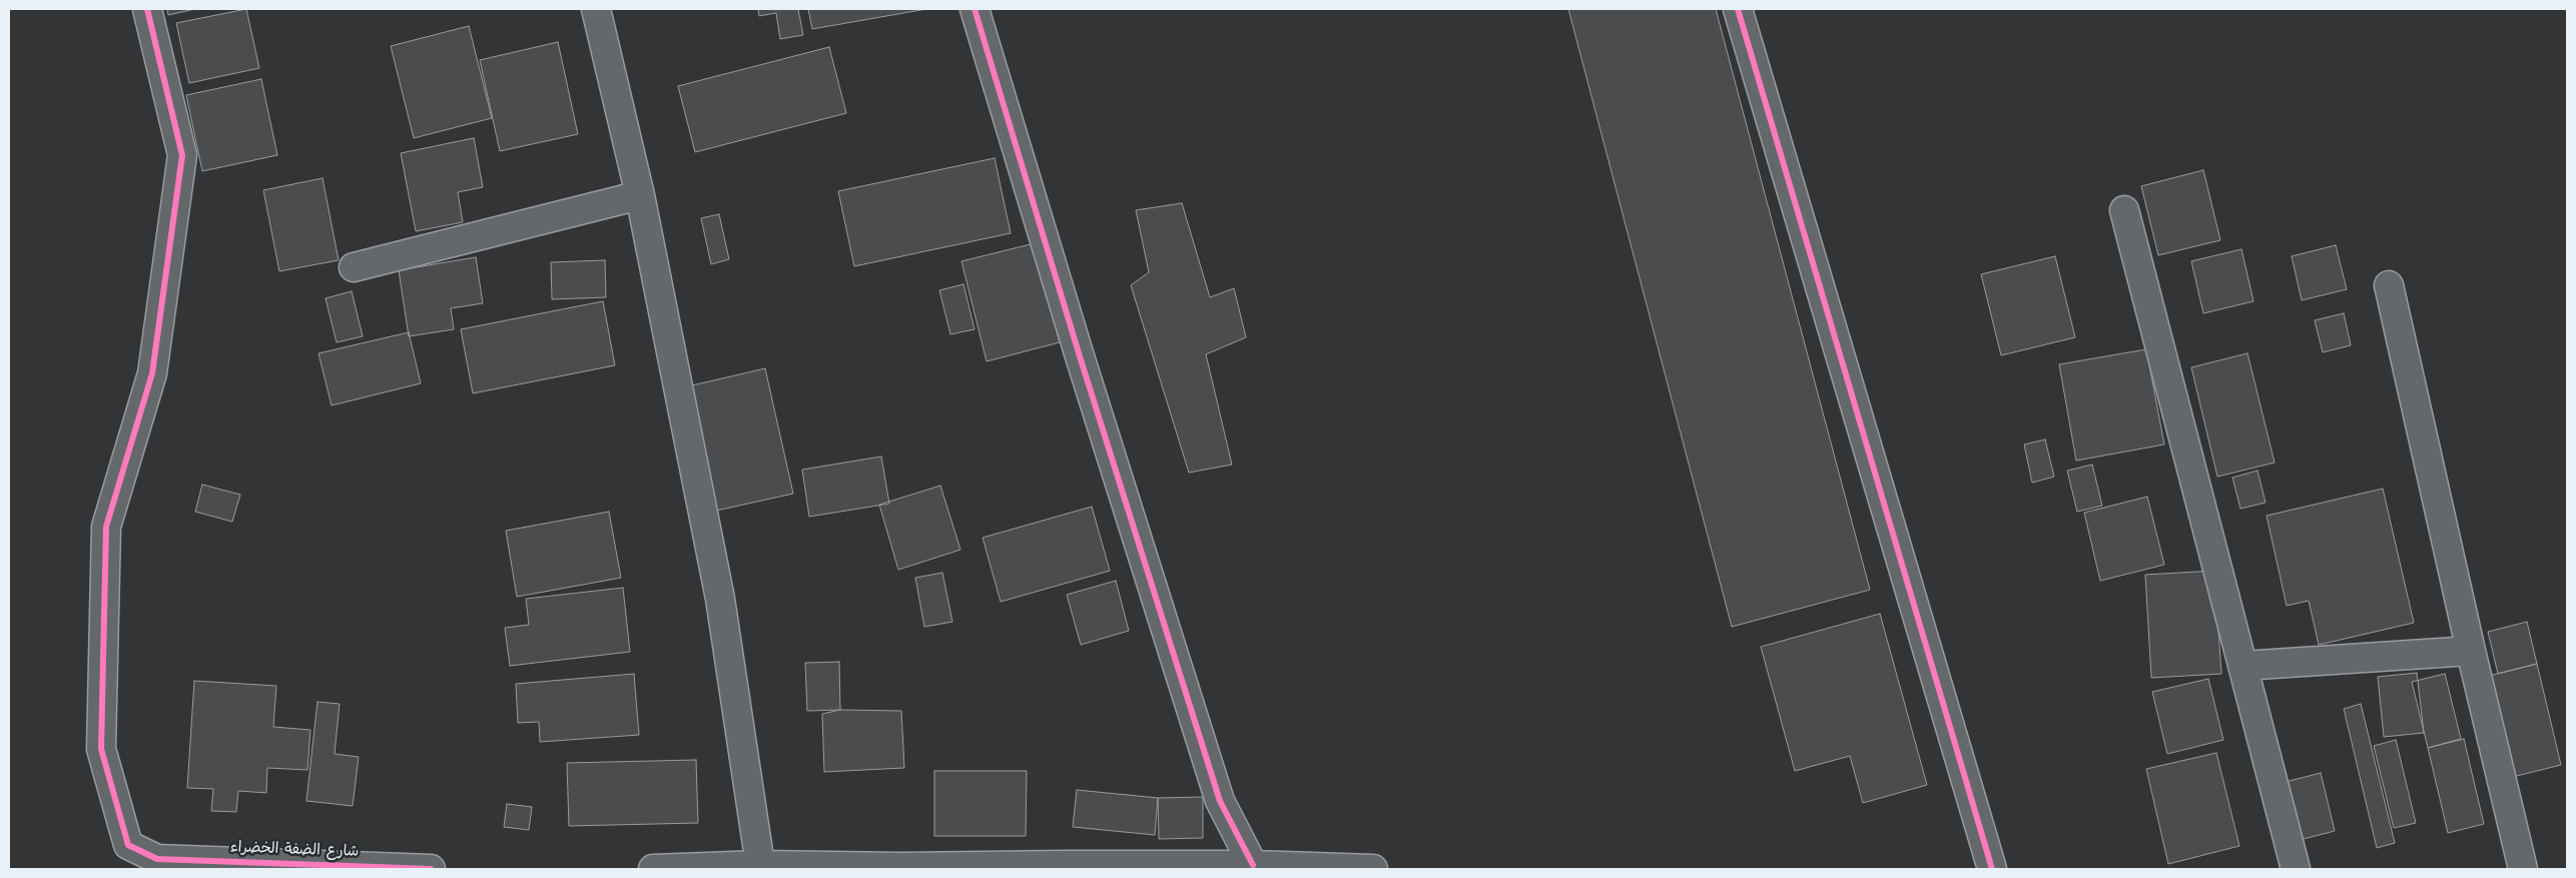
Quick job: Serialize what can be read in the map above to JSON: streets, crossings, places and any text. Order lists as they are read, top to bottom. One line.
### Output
{"streets":{"street":["شارع الضفة الخضراء"]}}
